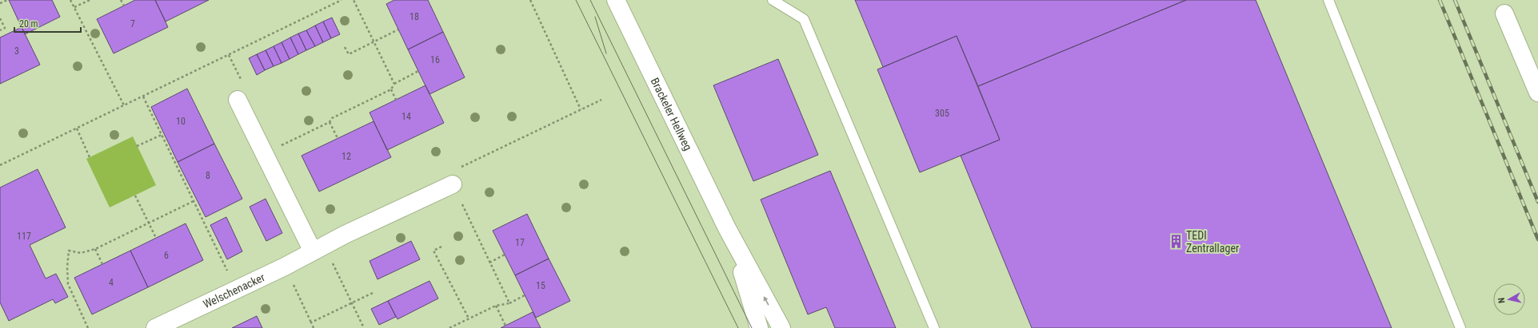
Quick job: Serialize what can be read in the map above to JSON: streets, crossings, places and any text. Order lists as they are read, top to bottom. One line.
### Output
{"streets":{"street":["Brackeler Hellweg","Welschenacker"]},"places":{"building":["TEDI Zentrallager"]},"house_numbers":["18","7","3","16","305","14","10","12","8","117","17","6","4","15"],"scale_bar":"20 m","north":"left"}
